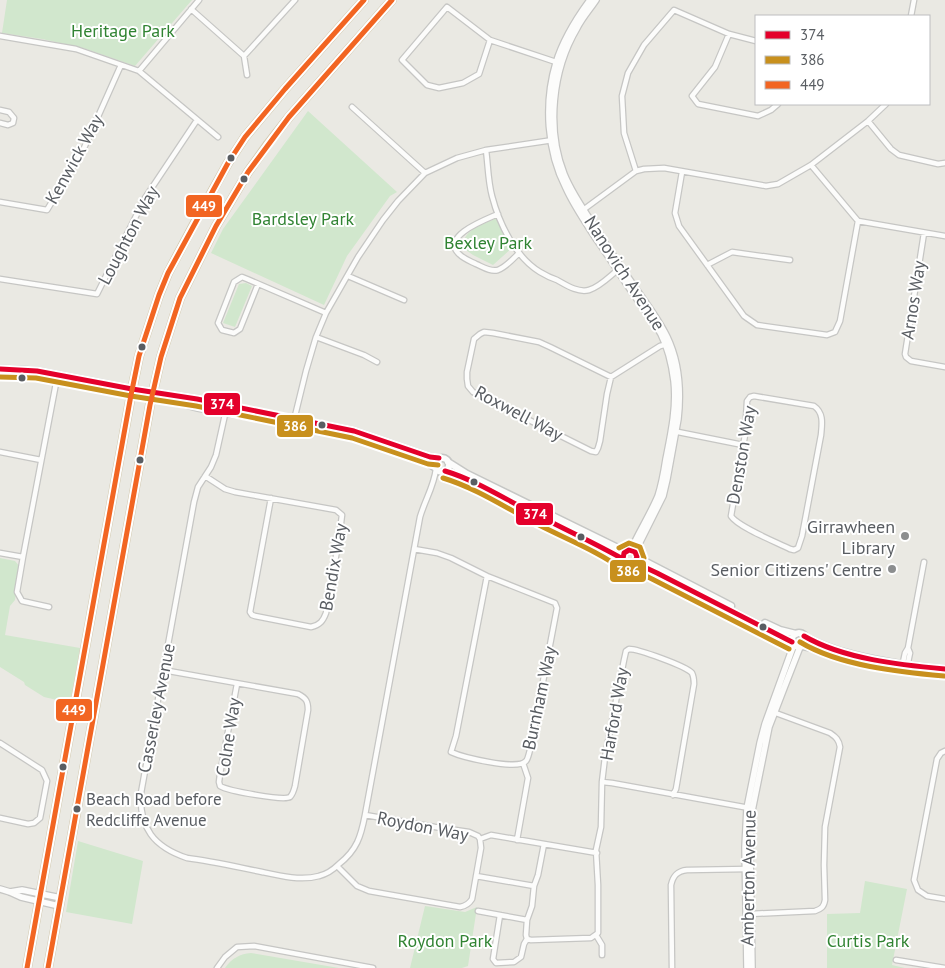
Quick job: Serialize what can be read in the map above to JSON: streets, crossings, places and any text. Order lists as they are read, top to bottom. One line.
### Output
{"streets":{"street":["Kenwick Way","Loughton Way","Nanovich Avenue","Arnos Way","Roxwell Way","Denston Way","Bendix Way","Burnham Way","Casserley Avenue","Harford Way","Colne Way","Roydon Way","Amberton Avenue"]},"crossings":[["Bendix Way","Casserley Avenue"],["Burnham Way","Casserley Avenue"],["Casserley Avenue","Colne Way"],["Casserley Avenue","Roydon Way"],["Harford Way","Amberton Avenue"]],"parks":["Heritage Park","Bardsley Park","Bexley Park","Roydon Park","Curtis Park"],"places":["Girrawheen Library","Senior Citizens' Centre","Beach Road before Redcliffe Avenue"],"lines":["transit line 449","transit line 374","transit line 386"],"legend":["374","386","449"]}
